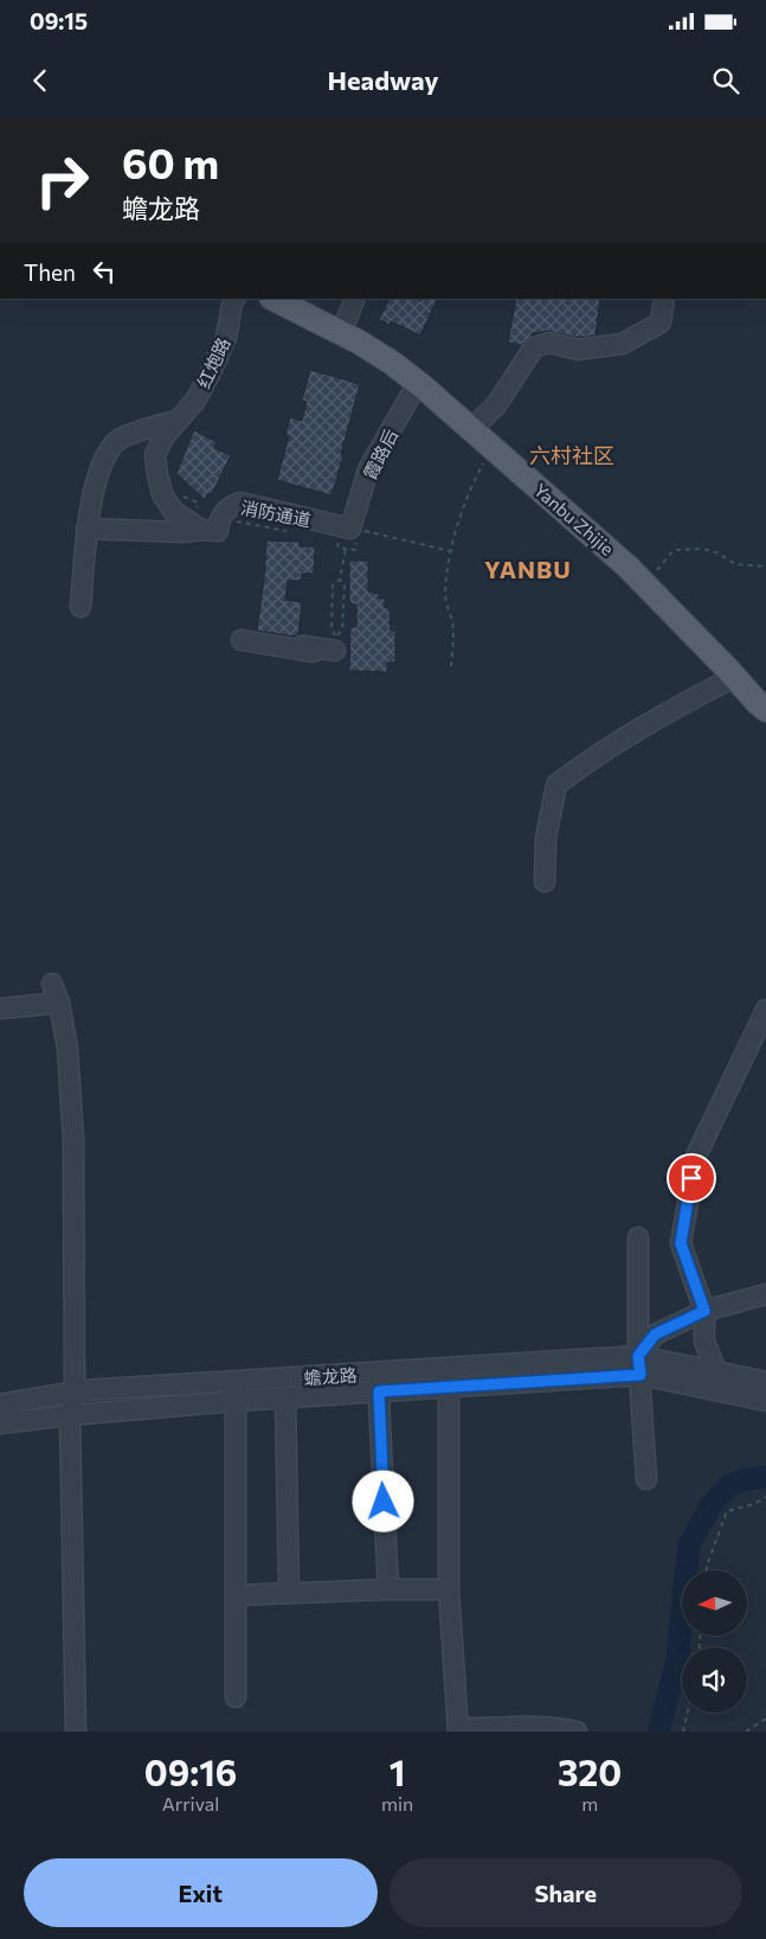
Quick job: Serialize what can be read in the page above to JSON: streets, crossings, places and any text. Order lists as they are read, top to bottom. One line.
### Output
{"streets":{"main road":["Yanbu Zhijie"],"street":["红炮路","霞路后","消防通道","蟾龙路"]},"crossings":[["红炮路","消防通道"],["霞路后","消防通道"],["霞路后","Yanbu Zhijie"]],"districts":["六村社区","YANBU"],"north":"left","page":{"status":"09:15","header":"Headway","turn":["60 m","蟾龙路"],"then":"Then","eta":["09:16","Arrival","1","min","320","m"],"buttons":["Exit","Share"]}}
